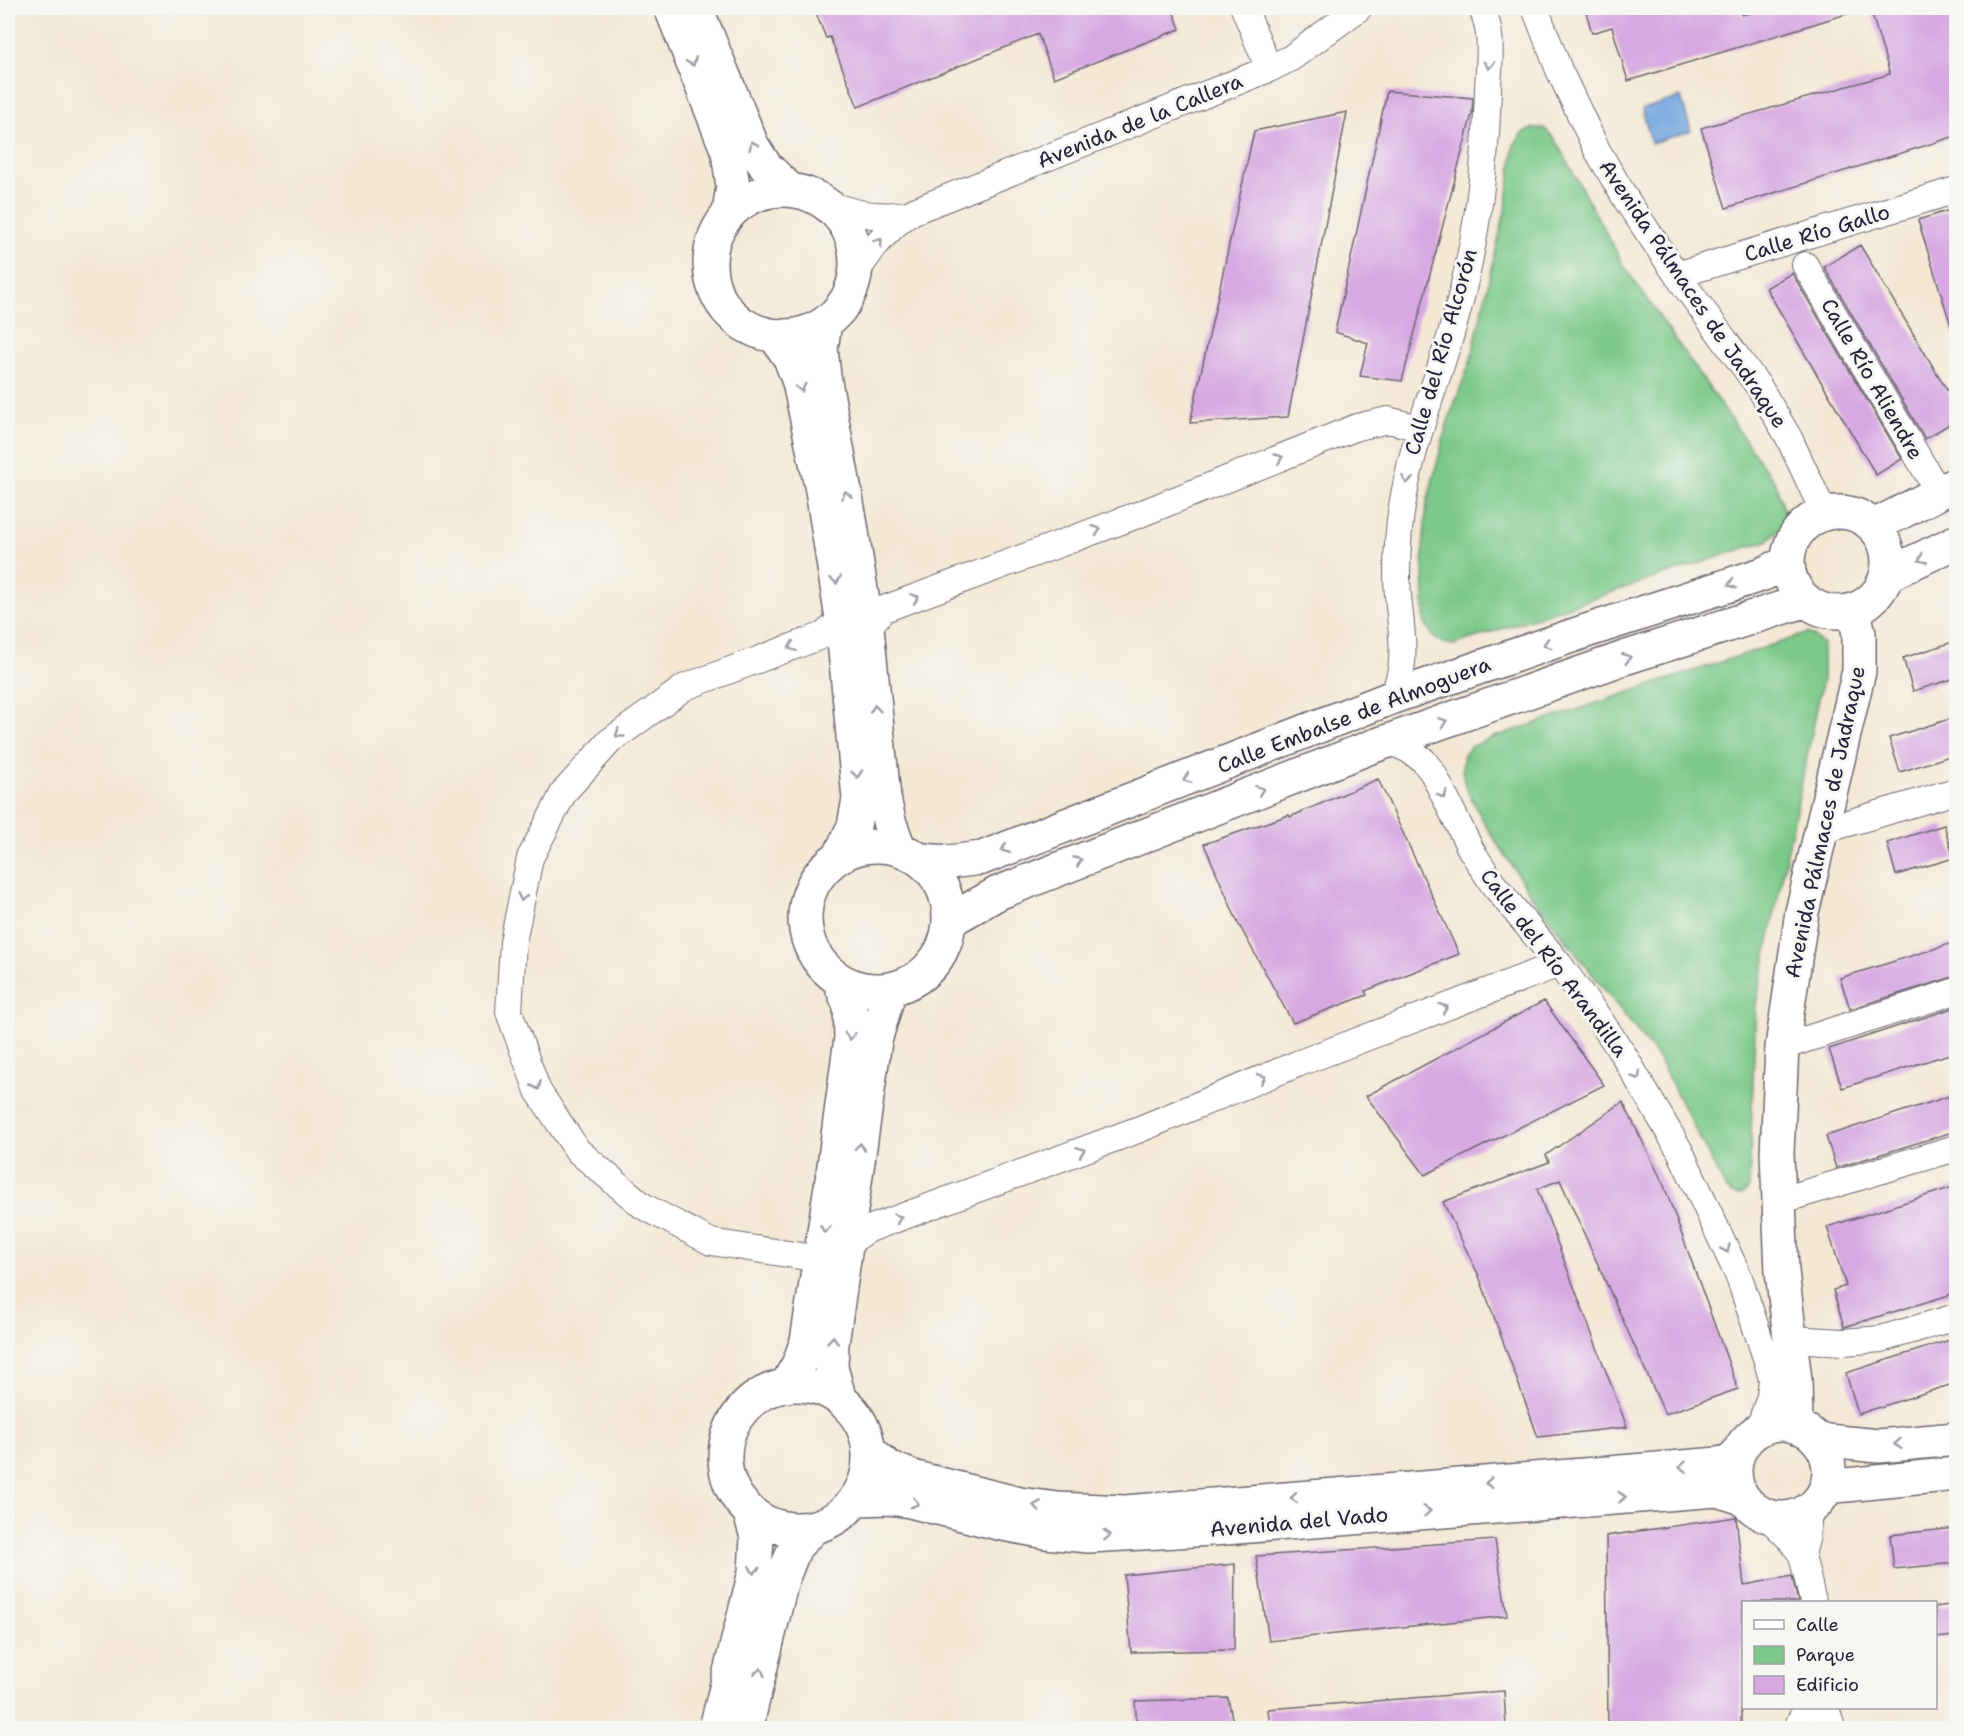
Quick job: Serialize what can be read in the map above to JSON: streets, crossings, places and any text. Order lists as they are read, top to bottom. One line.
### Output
{"streets":{"main road":["Avenida Pálmaces de Jadraque","Calle Embalse de Almoguera","Avenida del Vado"],"street":["Avenida de la Callera","Calle Río Gallo","Calle del Río Alcorón","Calle Río Aliendre","Calle del Río Arandilla"]},"crossings":[["Calle Río Gallo","Avenida Pálmaces de Jadraque"],["Avenida Pálmaces de Jadraque","Calle Embalse de Almoguera"],["Avenida Pálmaces de Jadraque","Calle del Río Arandilla"],["Avenida Pálmaces de Jadraque","Avenida del Vado"],["Calle del Río Alcorón","Calle Embalse de Almoguera"],["Calle Embalse de Almoguera","Calle del Río Arandilla"],["Calle del Río Arandilla","Avenida del Vado"]],"one_way":["Calle del Río Alcorón","Calle del Río Arandilla"],"legend":["Calle","Parque","Edificio"]}
